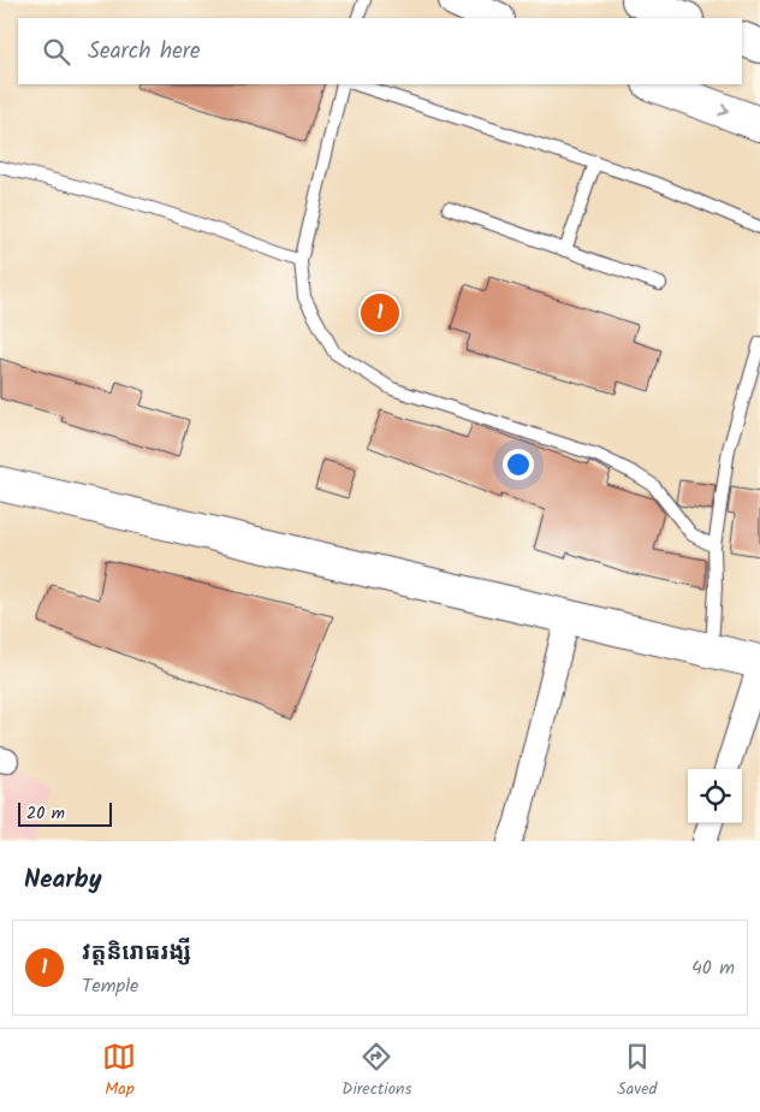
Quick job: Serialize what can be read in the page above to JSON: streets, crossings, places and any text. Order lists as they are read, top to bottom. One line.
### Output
{"scale_bar":"20 m","page":{"search":"Search here","pins":"1","scale":"20 m","heading":"Nearby","list":[{"mark":"1","name":"វត្តនិរោធរង្សី","note":"Temple","value":"40 m"}],"nav":["Map","Directions","Saved"]}}
